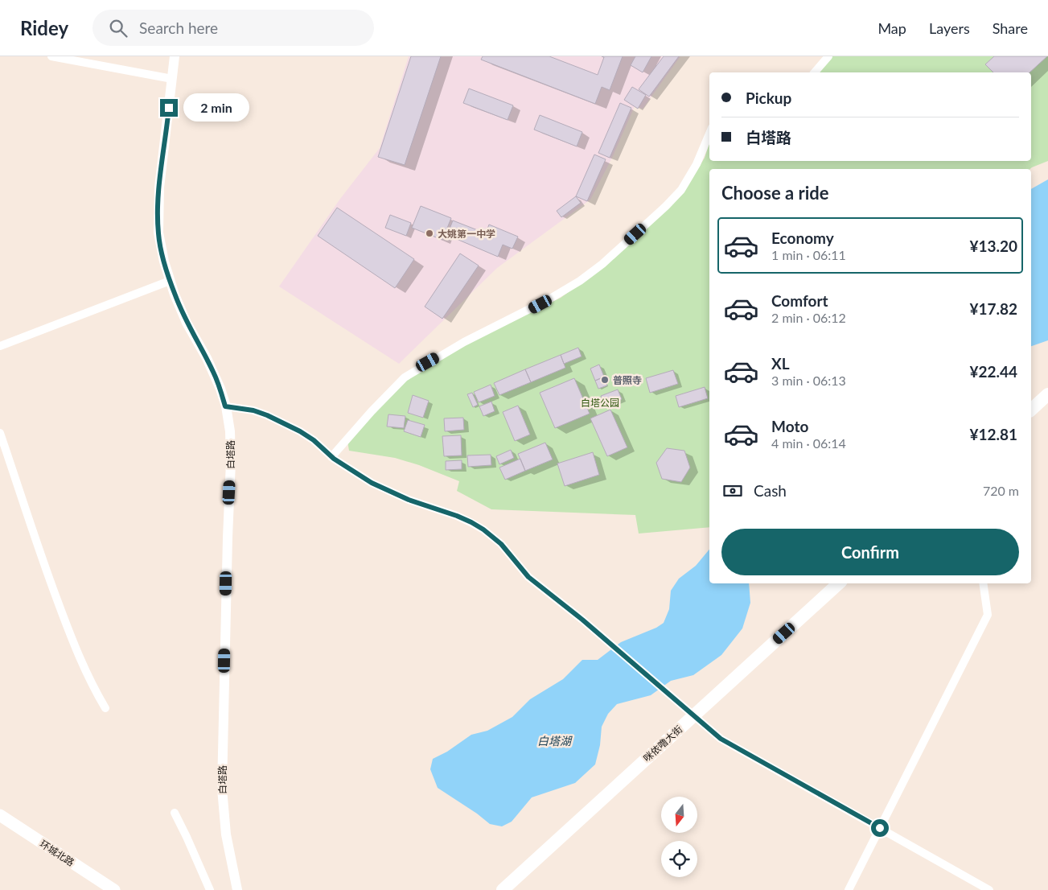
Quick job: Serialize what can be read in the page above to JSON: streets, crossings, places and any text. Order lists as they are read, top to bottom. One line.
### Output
{"streets":{"highway":["咪依噜大街"],"main road":["环城北路"],"street":["白塔路"]},"water":["白塔湖"],"parks":["白塔公园"],"places":["大姚第一中学","普照寺"],"north":"bottom","page":{"header":"Ridey","search":"Search here","nav":["Map","Layers","Share"],"banner":["Pickup","白塔路"],"bubble":"2 min","heading":"Choose a ride","list":[{"name":"Economy","note":"1 min · 06:11","value":"¥13.20"},{"name":"Comfort","note":"2 min · 06:12","value":"¥17.82"},{"name":"XL","note":"3 min · 06:13","value":"¥22.44"},{"name":"Moto","note":"4 min · 06:14","value":"¥12.81"}],"pay":["Cash","720 m"],"buttons":"Confirm"}}
